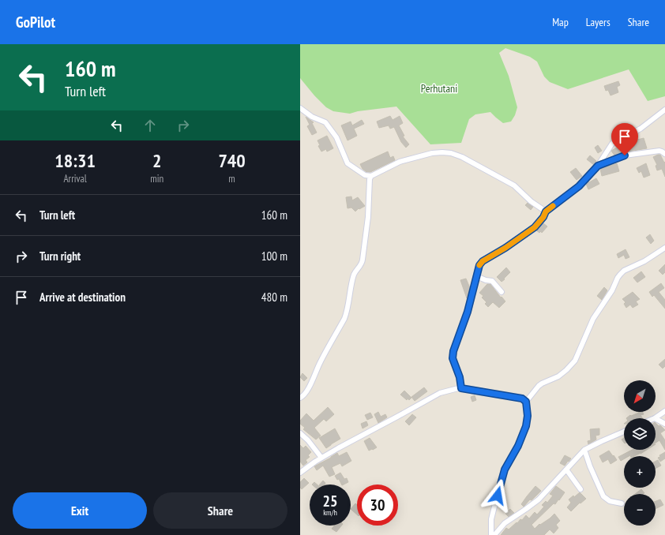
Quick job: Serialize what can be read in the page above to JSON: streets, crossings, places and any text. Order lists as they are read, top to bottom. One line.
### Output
{"parks":["Perhutani"],"north":"bottom left","page":{"header":"GoPilot","nav":["Map","Layers","Share"],"turn":["160 m","Turn left"],"eta":["18:31","Arrival","2","min","740","m"],"list":[{"name":"Turn left","value":"160 m"},{"name":"Turn right","value":"100 m"},{"name":"Arrive at destination","value":"480 m"}],"map_buttons":["+","−"],"speed":"25 km/h","limit":"30","buttons":["Exit","Share"]}}
